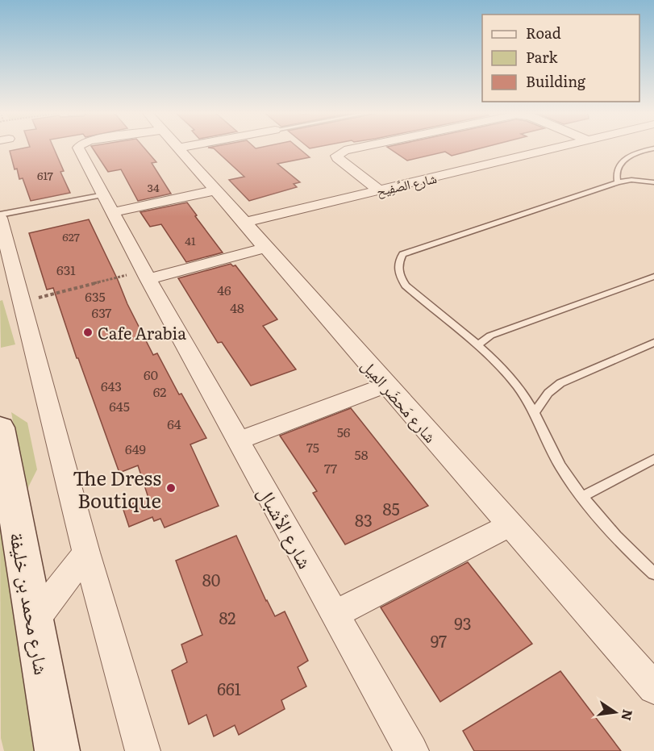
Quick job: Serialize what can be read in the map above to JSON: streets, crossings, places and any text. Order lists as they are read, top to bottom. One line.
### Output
{"streets":{"main road":["شارع محمد بن خليفة"],"street":["شارع الصَّفِيح","شارع مَحضَر المِيل","شارع الأشبال"]},"crossings":[["شارع الصَّفِيح","شارع مَحضَر المِيل"]],"places":["Cafe Arabia","The Dress Boutique"],"house_numbers":["617","34","627","41","631","46","635","48","637","60","643","62","645","64","56","75","649","58","77","85","83","80","82","93","97","661"],"legend":["Road","Park","Building"],"north":"right"}
